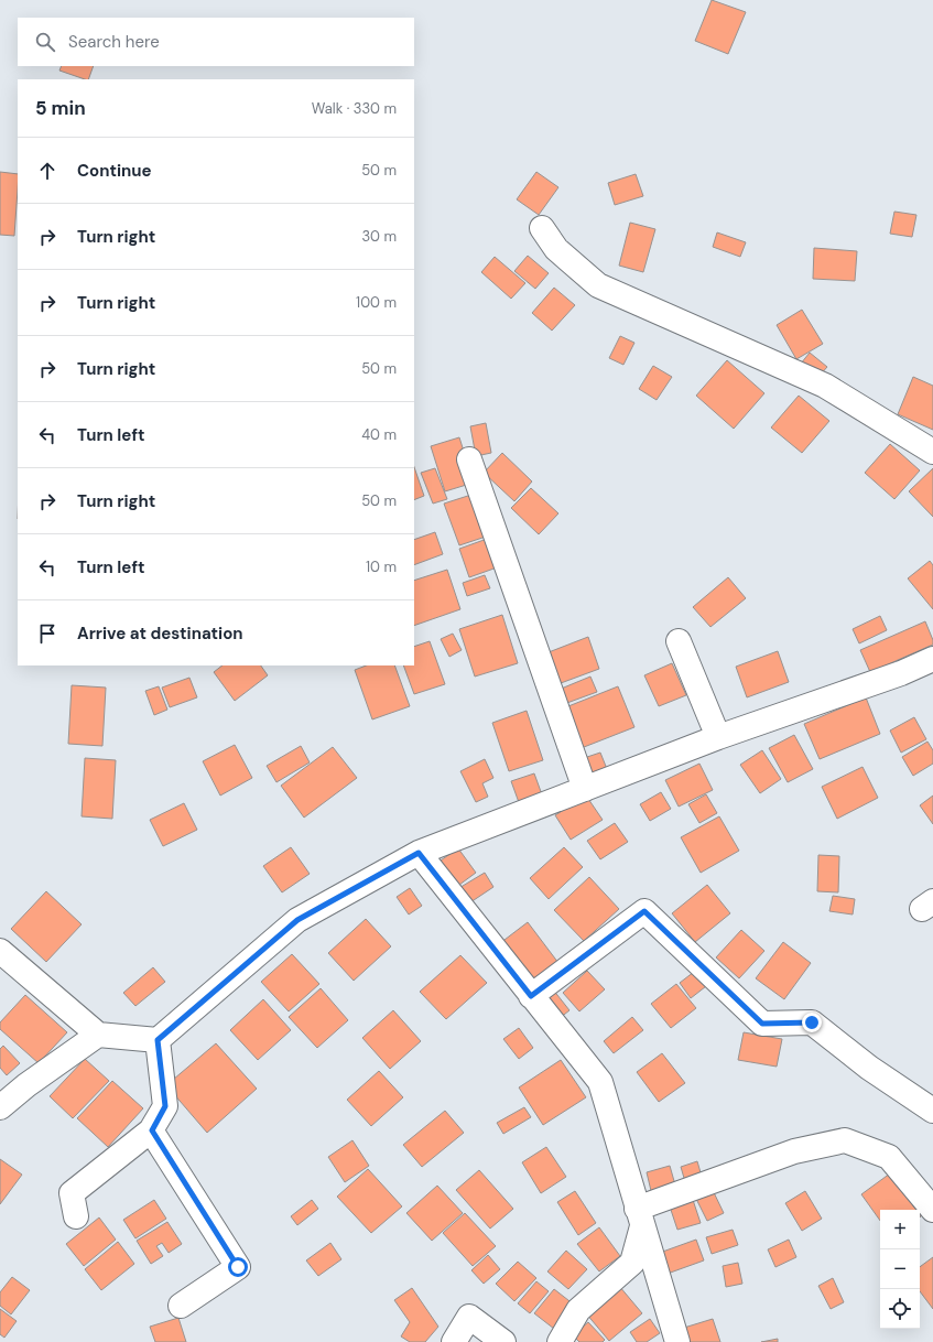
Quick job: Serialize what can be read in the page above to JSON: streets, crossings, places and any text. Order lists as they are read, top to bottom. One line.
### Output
{"page":{"search":"Search here","heading":["5 min","Walk · 330 m"],"list":[["Continue","50 m"],["Turn right","30 m"],["Turn right","100 m"],["Turn right","50 m"],["Turn left","40 m"],["Turn right","50 m"],["Turn left","10 m"],"Arrive at destination"],"map_buttons":["+","−"]}}
